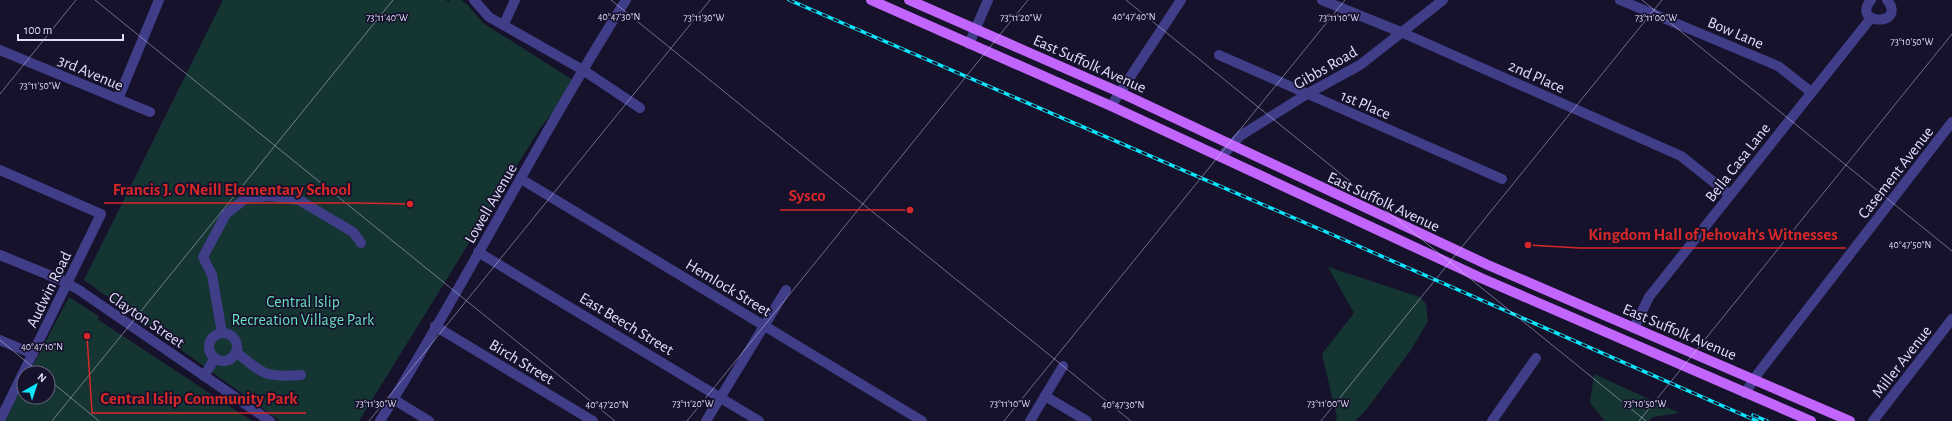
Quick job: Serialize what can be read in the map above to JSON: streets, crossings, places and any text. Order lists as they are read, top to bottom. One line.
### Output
{"streets":{"main road":["East Suffolk Avenue"],"street":["Bow Lane","Gibbs Road","3rd Avenue","2nd Place","1st Place","Bella Casa Lane","Casement Avenue","Lowell Avenue","Hemlock Street","Audwin Road","Clayton Street","East Beech Street","Birch Street","Miller Avenue"]},"crossings":[["Bow Lane","Bella Casa Lane"],["East Suffolk Avenue","Gibbs Road"],["East Suffolk Avenue","Bella Casa Lane"],["East Suffolk Avenue","Casement Avenue"],["Gibbs Road","2nd Place"],["Gibbs Road","1st Place"],["2nd Place","Bella Casa Lane"],["Lowell Avenue","Hemlock Street"],["Lowell Avenue","East Beech Street"],["Lowell Avenue","Birch Street"],["Audwin Road","Clayton Street"]],"parks":["Central Islip Recreation Village Park"],"places":["Francis J. O'Neill Elementary School","Sysco","Kingdom Hall of Jehovah’s Witnesses","Central Islip Community Park"],"scale_bar":"100 m","north":"top right","coordinates":["40°47'30\"N","40°47'40\"N","73°11'40\"W","73°11'30\"W","73°11'20\"W","73°11'10\"W","73°11'00\"W","73°10'50\"W","73°11'50\"W","40°47'50\"N","40°47'10\"N","40°47'20\"N"]}
